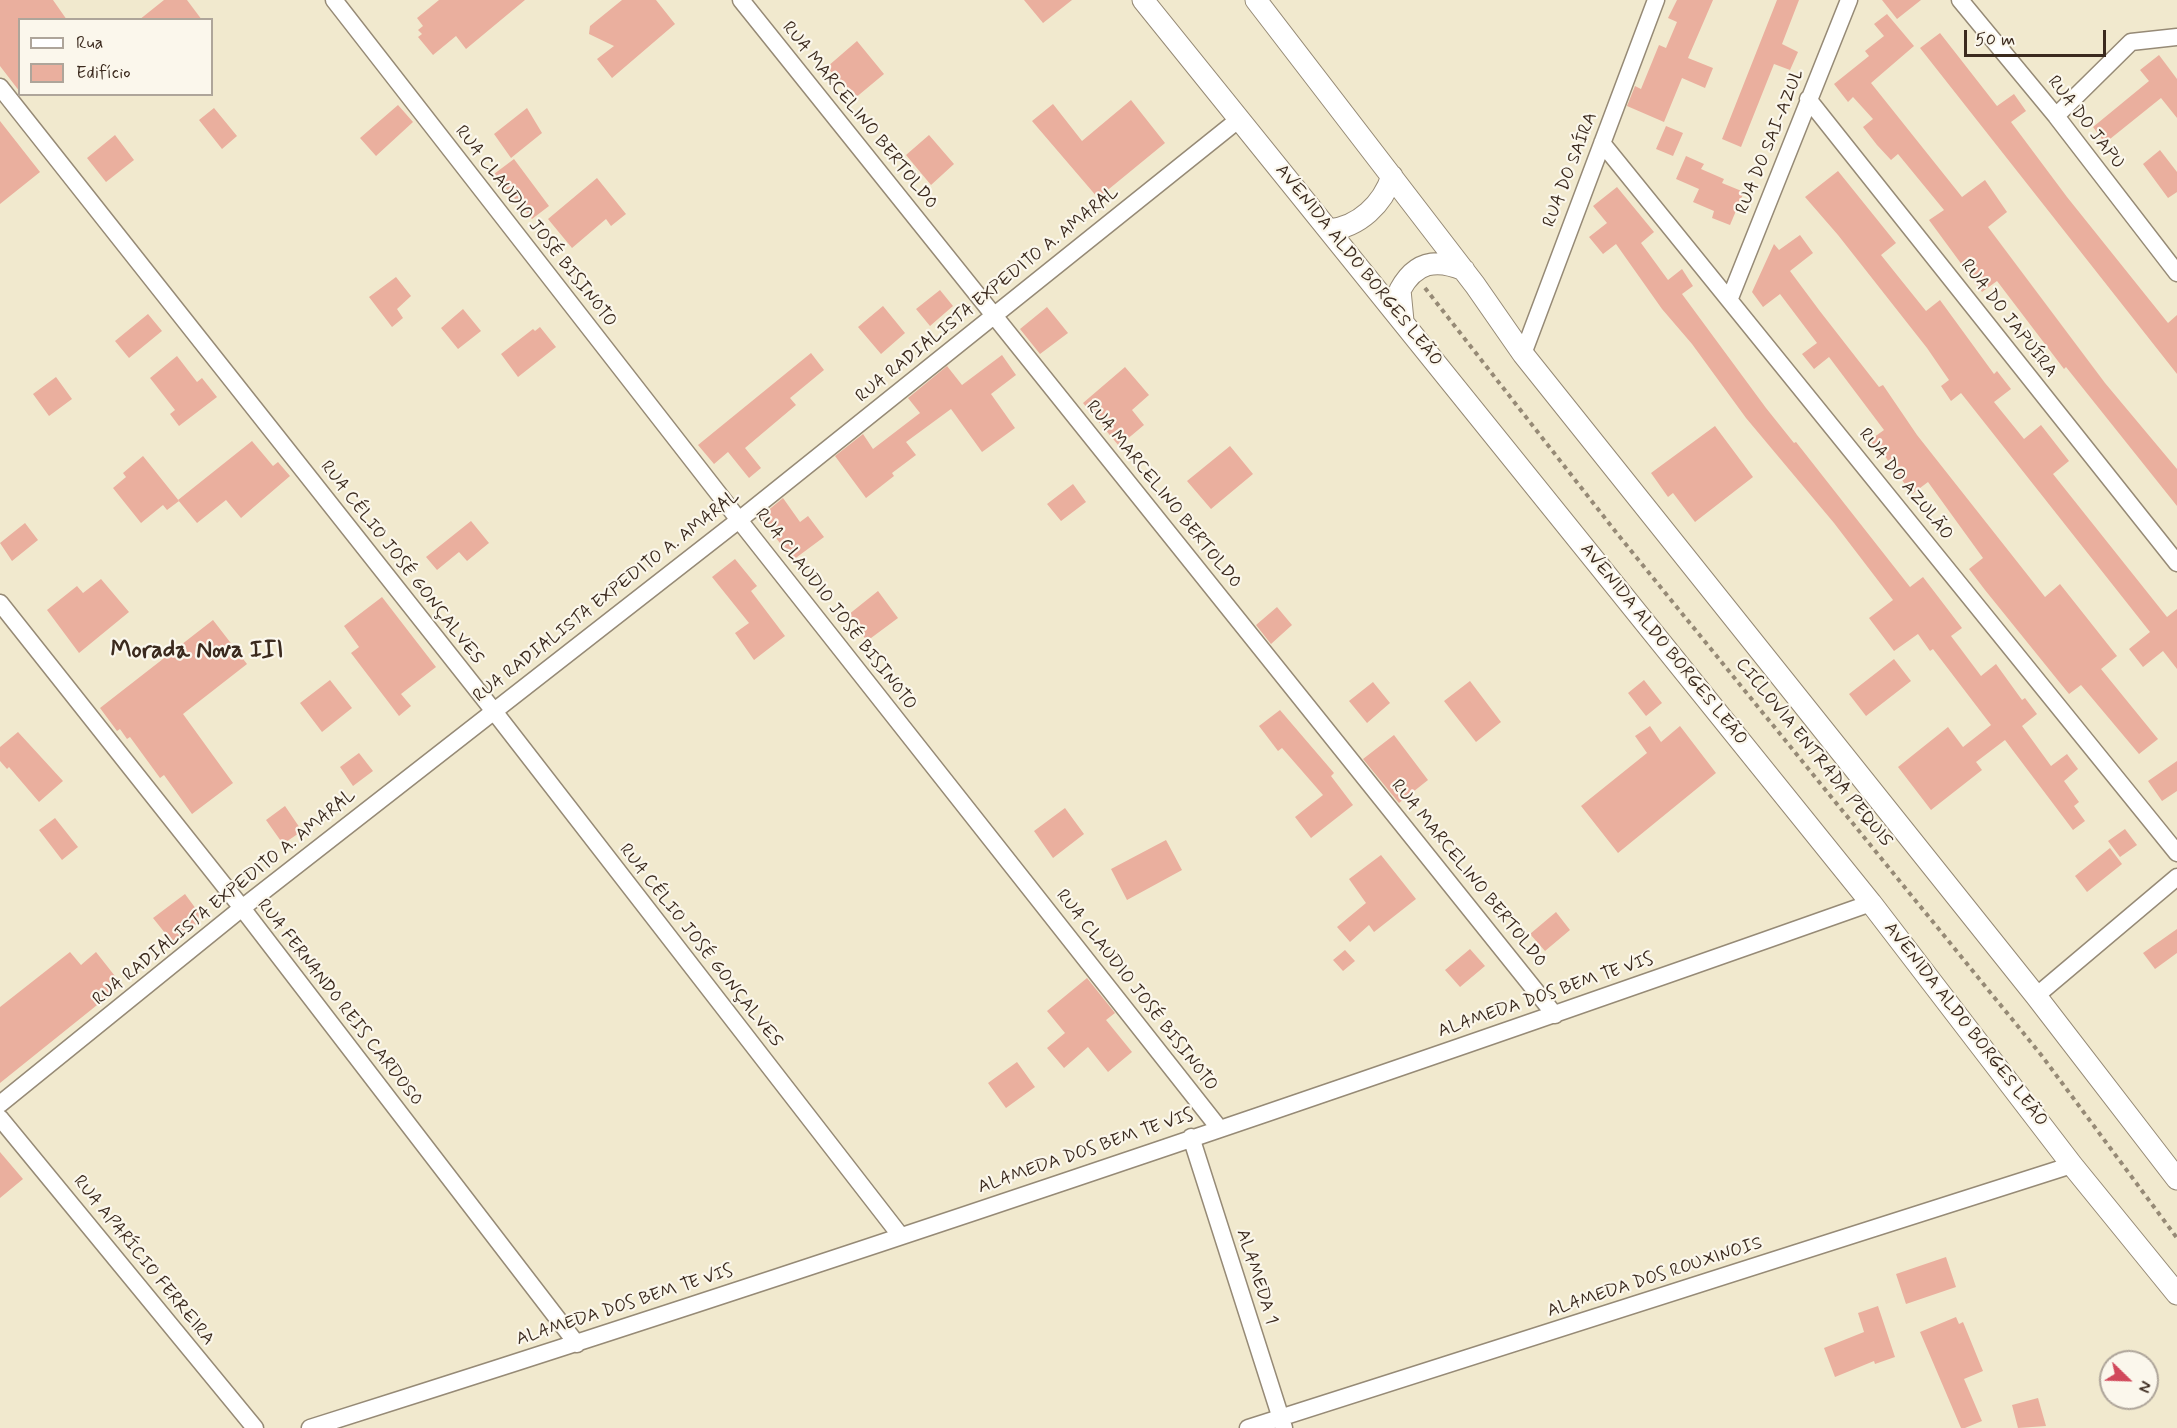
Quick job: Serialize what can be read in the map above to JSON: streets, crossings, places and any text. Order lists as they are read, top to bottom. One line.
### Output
{"streets":{"street":["RUA MARCELINO BERTOLDO","RUA DO JAPU","RUA DO SAI-AZUL","RUA DO SAÍRA","RUA CLAUDIO JOSÉ BISINOTO","AVENIDA ALDO BORGES LEÃO","RUA RADIALISTA EXPEDITO A. AMARAL","RUA DO JAPUÍRA","RUA DO AZULÃO","RUA CÉLIO JOSÉ GONÇALVES","ALAMEDA DOS BEM TE VIS","RUA FERNANDO REIS CARDOSO","RUA APARÍCIO FERREIRA","ALAMEDA 1","ALAMEDA DOS ROUXINOIS"],"path":["CICLOVIA ENTRADA PEQUIS"]},"crossings":[["RUA MARCELINO BERTOLDO","RUA RADIALISTA EXPEDITO A. AMARAL"],["RUA MARCELINO BERTOLDO","ALAMEDA DOS BEM TE VIS"],["RUA DO SAI-AZUL","RUA DO JAPUÍRA"],["RUA DO SAI-AZUL","RUA DO AZULÃO"],["RUA DO SAÍRA","RUA DO AZULÃO"],["RUA CLAUDIO JOSÉ BISINOTO","RUA RADIALISTA EXPEDITO A. AMARAL"],["RUA CLAUDIO JOSÉ BISINOTO","ALAMEDA DOS BEM TE VIS"],["AVENIDA ALDO BORGES LEÃO","RUA RADIALISTA EXPEDITO A. AMARAL"],["AVENIDA ALDO BORGES LEÃO","ALAMEDA DOS BEM TE VIS"],["AVENIDA ALDO BORGES LEÃO","ALAMEDA DOS ROUXINOIS"],["RUA RADIALISTA EXPEDITO A. AMARAL","RUA CÉLIO JOSÉ GONÇALVES"],["RUA RADIALISTA EXPEDITO A. AMARAL","RUA FERNANDO REIS CARDOSO"],["RUA CÉLIO JOSÉ GONÇALVES","ALAMEDA DOS BEM TE VIS"],["ALAMEDA DOS BEM TE VIS","RUA FERNANDO REIS CARDOSO"],["ALAMEDA DOS BEM TE VIS","ALAMEDA 1"],["ALAMEDA 1","ALAMEDA DOS ROUXINOIS"]],"districts":["Morada Nova III"],"legend":["Rua","Edifício"],"scale_bar":"50 m","north":"bottom right"}
